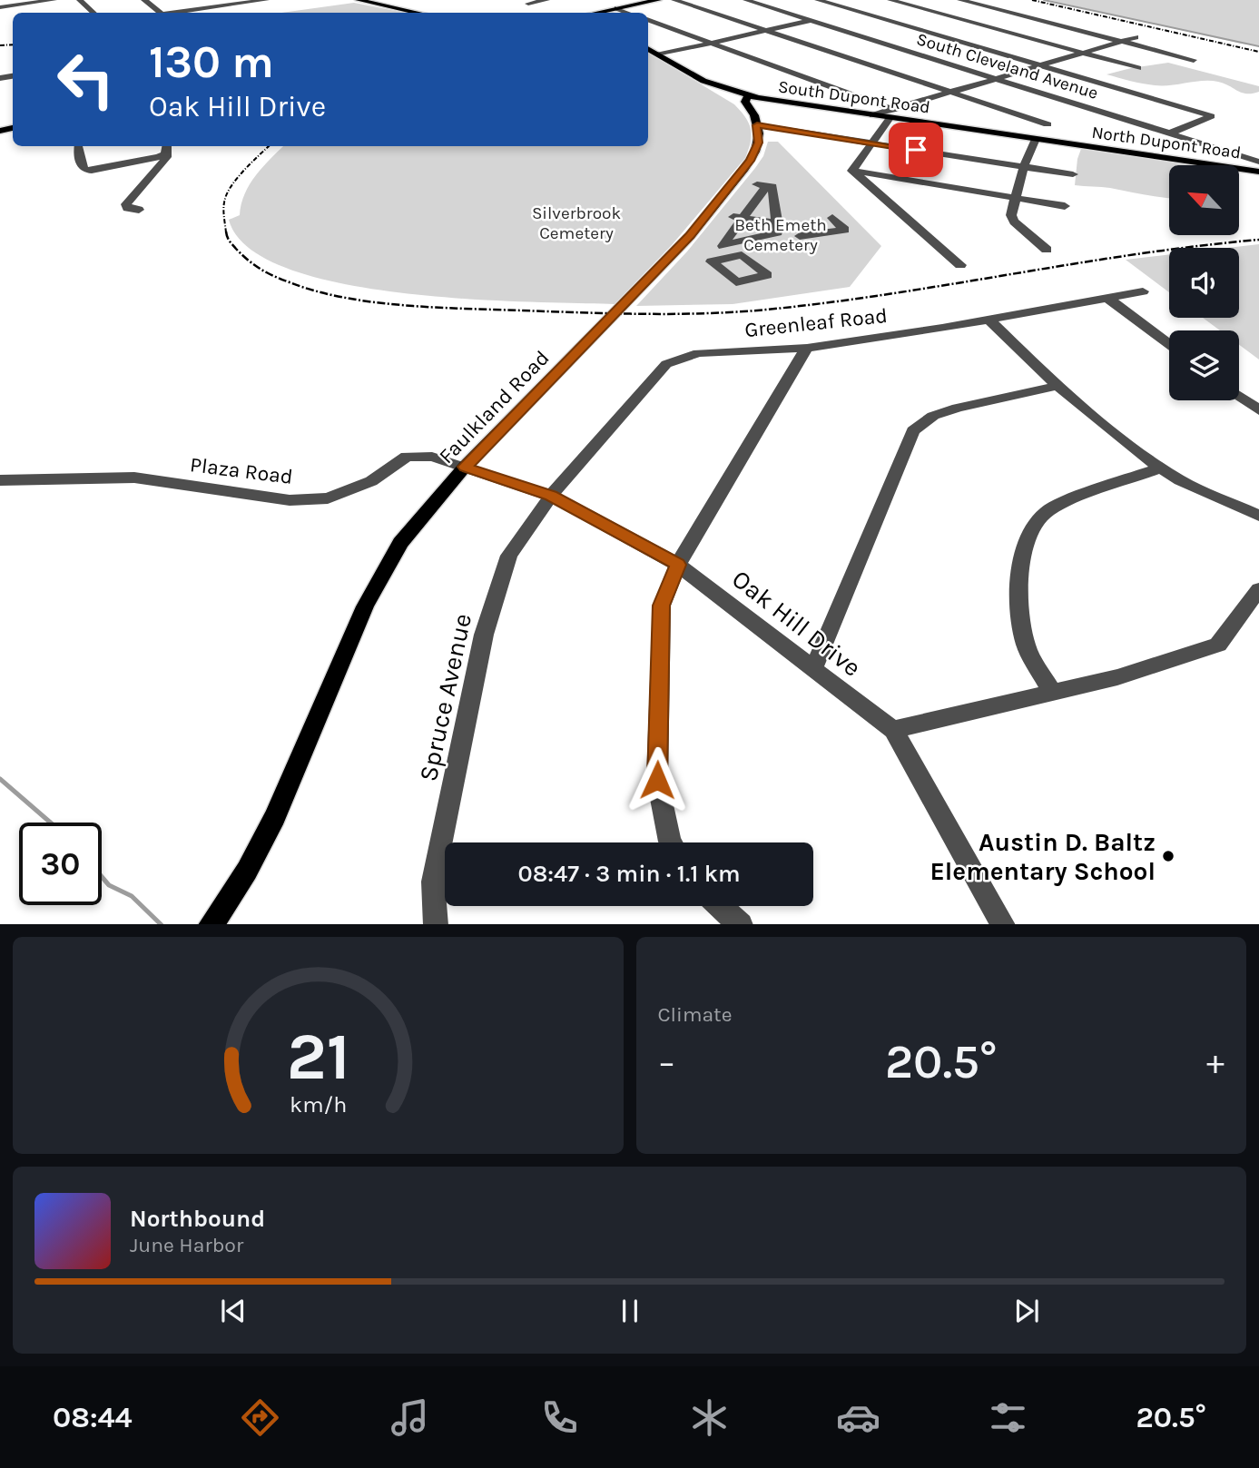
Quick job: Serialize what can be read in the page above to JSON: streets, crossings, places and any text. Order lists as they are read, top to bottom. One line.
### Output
{"streets":{"main road":["South Dupont Road","North Dupont Road","Faulkland Road"],"street":["South Cleveland Avenue","Greenleaf Road","Plaza Road","Oak Hill Drive","Spruce Avenue"]},"crossings":[["South Dupont Road","North Dupont Road"],["South Dupont Road","Faulkland Road"],["Greenleaf Road","Oak Hill Drive"],["Greenleaf Road","Spruce Avenue"],["Faulkland Road","Plaza Road"],["Faulkland Road","Oak Hill Drive"],["Plaza Road","Oak Hill Drive"],["Oak Hill Drive","Spruce Avenue"]],"parks":["Silverbrook Cemetery","Beth Emeth Cemetery"],"places":["Austin D. Baltz Elementary School"],"north":"top left","page":{"turn":["130 m","Oak Hill Drive"],"limit":"30","trip":"08:47 · 3 min · 1.1 km","tile":"Climate","heat":["−","20.5°","+"],"song":["Northbound","June Harbor"],"tabs":["08:44","20.5°"],"gauge":["21","km/h"]}}
